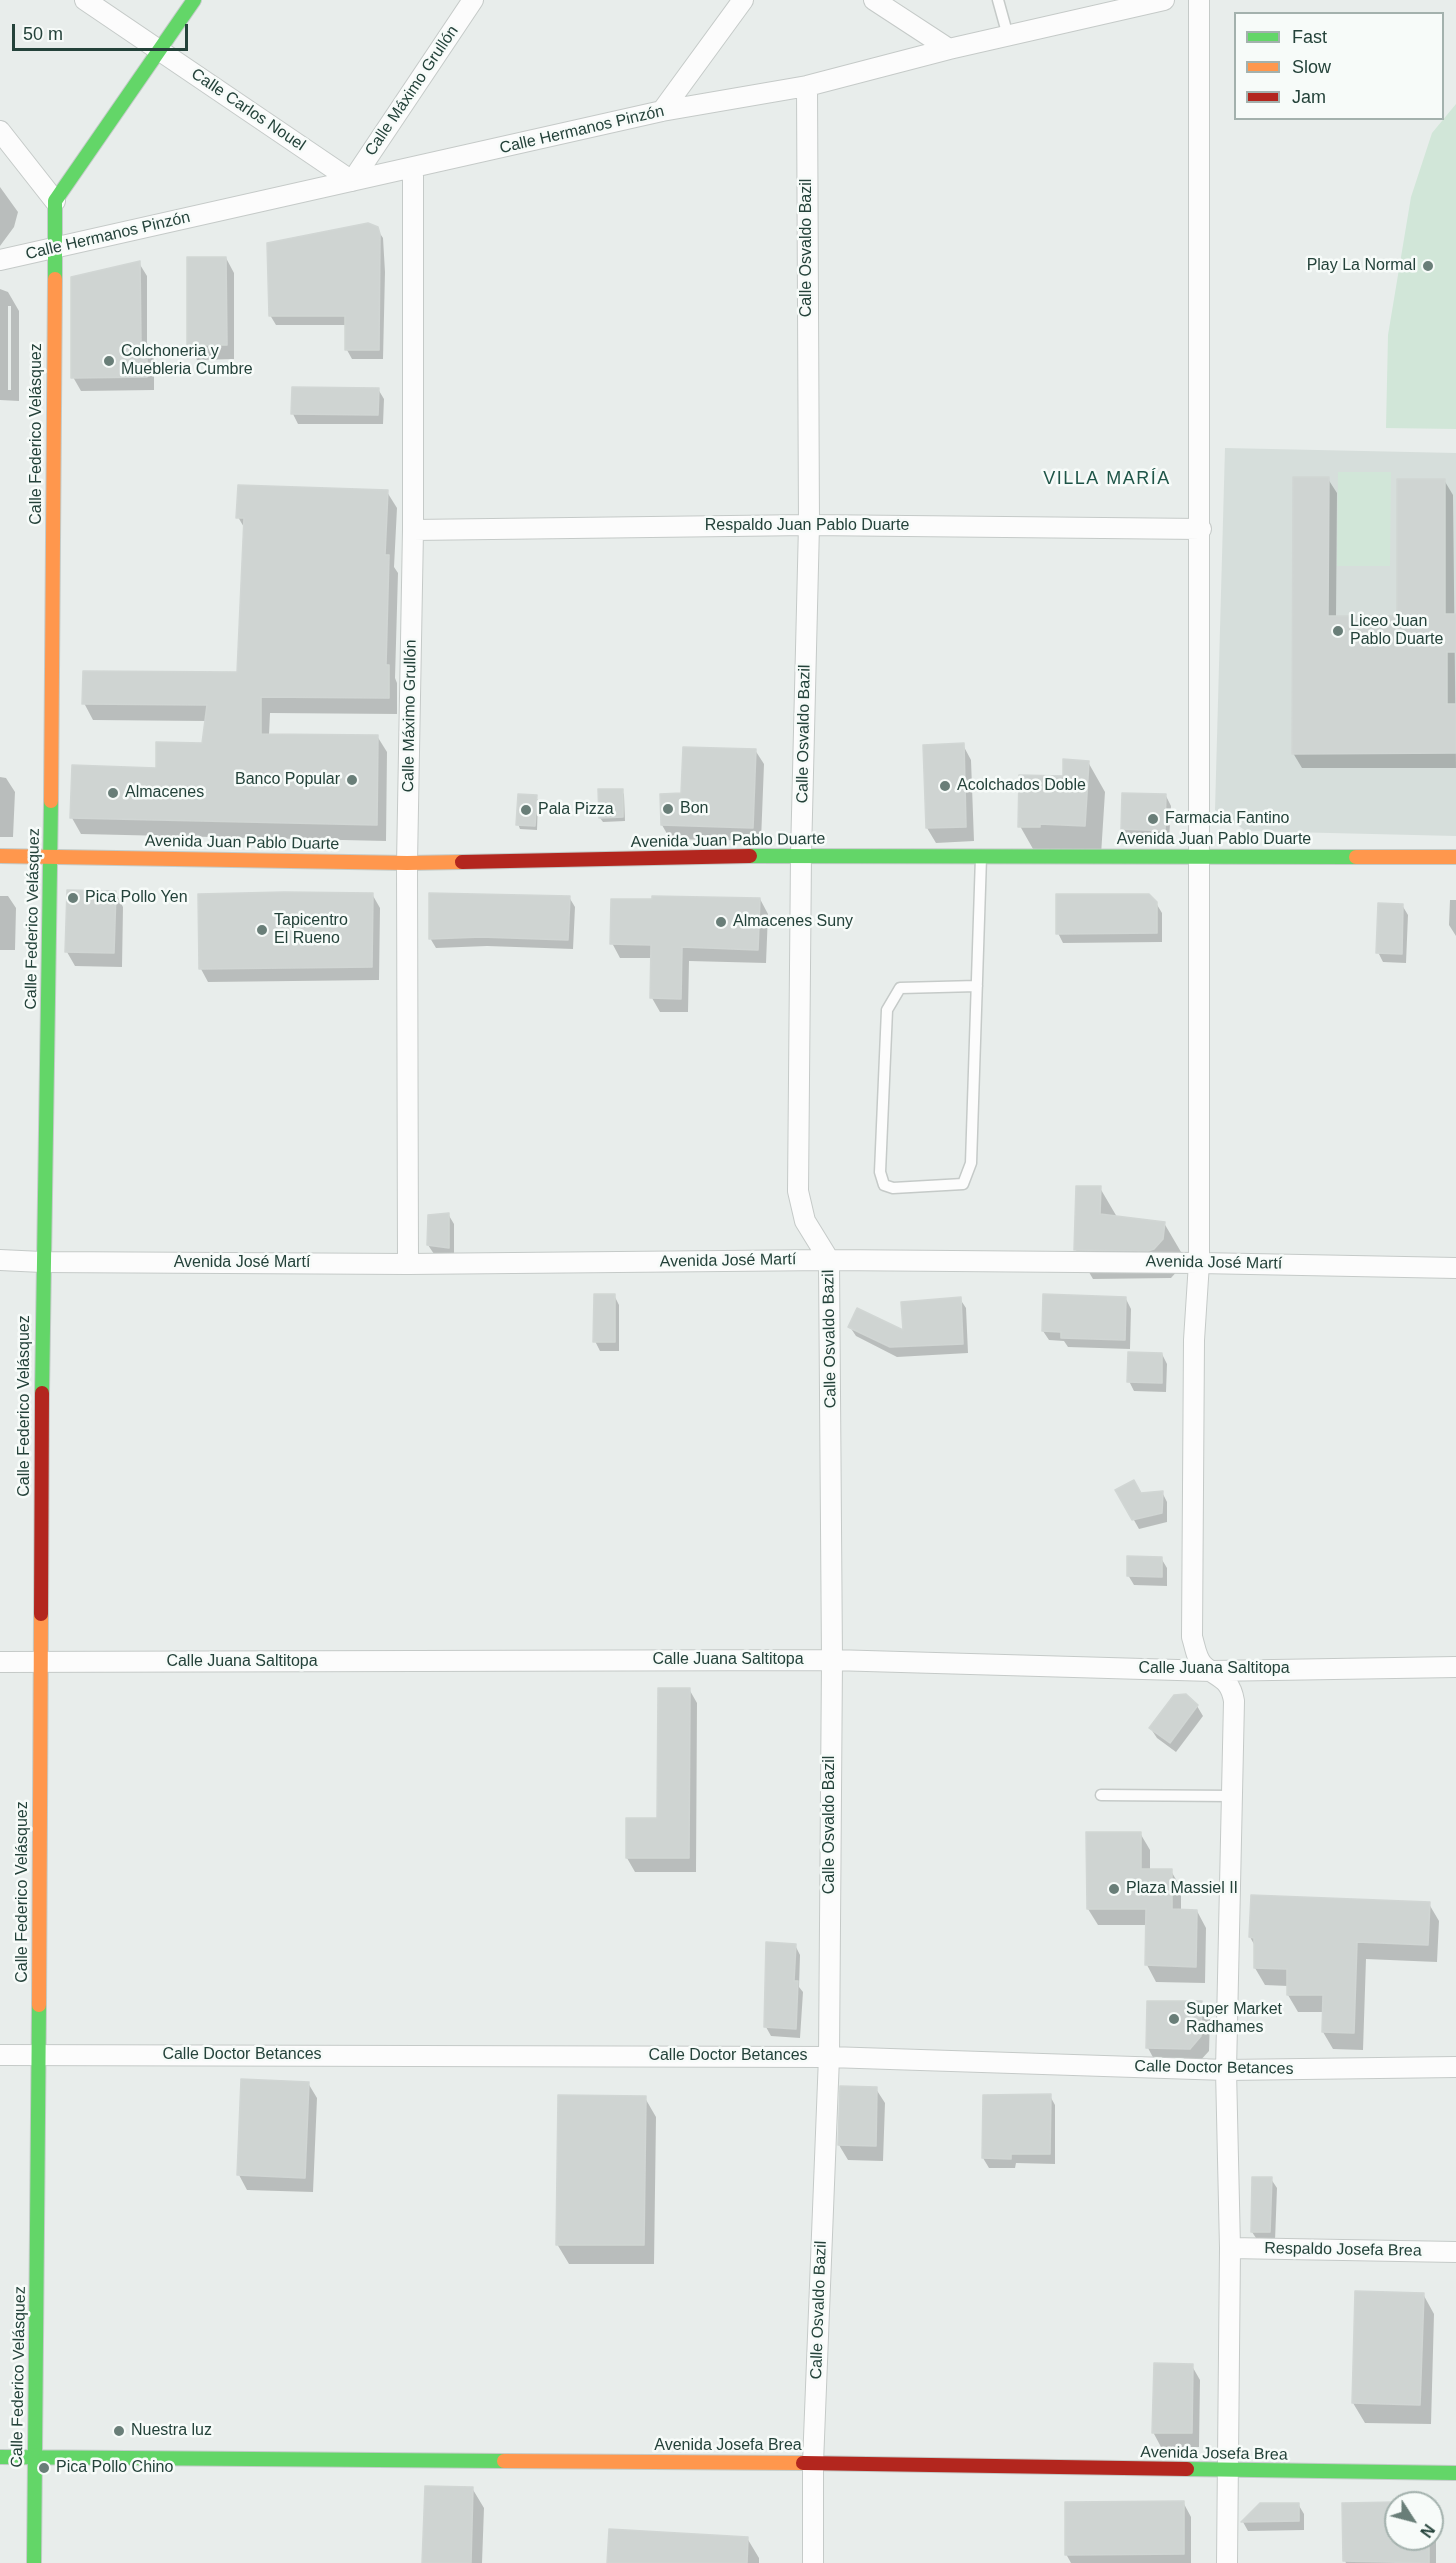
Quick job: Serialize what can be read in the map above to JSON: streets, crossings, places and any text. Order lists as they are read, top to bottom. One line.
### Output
{"streets":{"main road":["Calle Federico Velásquez","Avenida Juan Pablo Duarte","Avenida Josefa Brea"],"street":["Calle Máximo Grullón","Calle Carlos Nouel","Calle Hermanos Pinzón","Calle Osvaldo Bazil","Respaldo Juan Pablo Duarte","Avenida José Martí","Calle Juana Saltitopa","Calle Doctor Betances","Respaldo Josefa Brea"]},"crossings":[["Calle Máximo Grullón","Calle Carlos Nouel"],["Calle Máximo Grullón","Calle Hermanos Pinzón"],["Calle Máximo Grullón","Respaldo Juan Pablo Duarte"],["Calle Máximo Grullón","Avenida Juan Pablo Duarte"],["Calle Máximo Grullón","Avenida José Martí"],["Calle Carlos Nouel","Calle Hermanos Pinzón"],["Calle Hermanos Pinzón","Calle Osvaldo Bazil"],["Calle Hermanos Pinzón","Calle Federico Velásquez"],["Calle Osvaldo Bazil","Respaldo Juan Pablo Duarte"],["Calle Osvaldo Bazil","Avenida Juan Pablo Duarte"],["Calle Osvaldo Bazil","Avenida José Martí"],["Calle Osvaldo Bazil","Calle Juana Saltitopa"],["Calle Osvaldo Bazil","Calle Doctor Betances"],["Calle Osvaldo Bazil","Avenida Josefa Brea"],["Calle Federico Velásquez","Avenida Juan Pablo Duarte"],["Calle Federico Velásquez","Avenida José Martí"],["Calle Federico Velásquez","Calle Juana Saltitopa"],["Calle Federico Velásquez","Calle Doctor Betances"],["Calle Federico Velásquez","Avenida Josefa Brea"]],"districts":["VILLA MARÍA"],"places":["Play La Normal","Colchoneria y Muebleria Cumbre","Liceo Juan Pablo Duarte","Banco Popular","Acolchados Doble","Almacenes","Bon","Pala Pizza","Farmacia Fantino","Pica Pollo Yen","Almacenes Suny","Tapicentro El Rueno","Plaza Massiel II","Super Market Radhames","Nuestra luz","Pica Pollo Chino"],"legend":["Fast","Slow","Jam"],"scale_bar":"50 m","north":"bottom right"}
